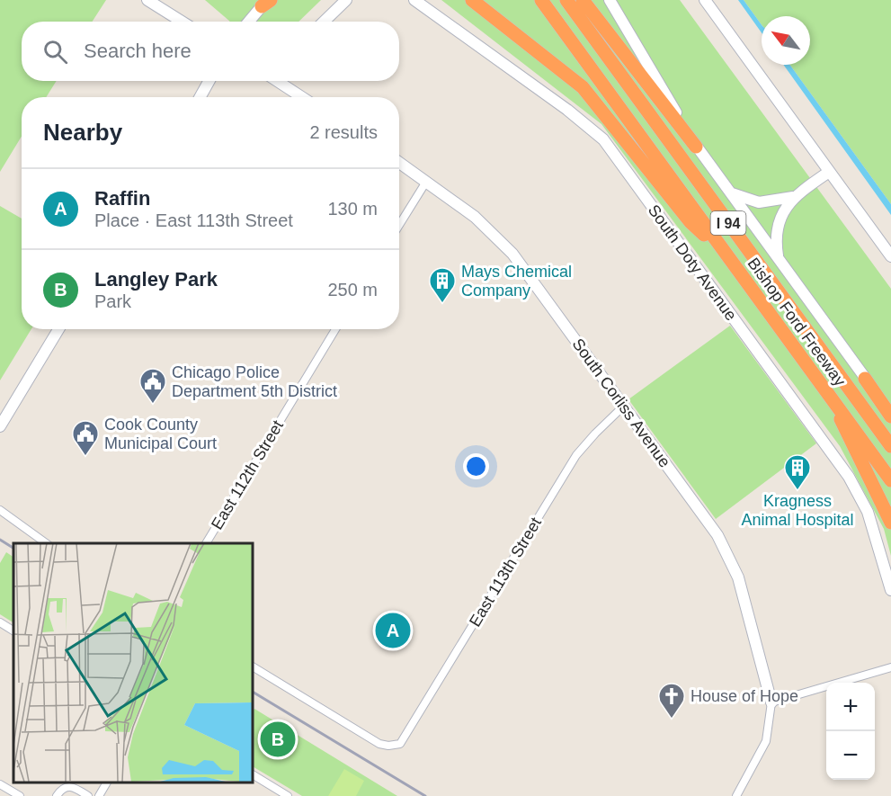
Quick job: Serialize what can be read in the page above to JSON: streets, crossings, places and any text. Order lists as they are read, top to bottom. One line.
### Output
{"streets":{"highway":["I 94","Bishop Ford Freeway"],"street":["South Doty Avenue","South Corliss Avenue","East 112th Street","East 113th Street"]},"crossings":[["South Corliss Avenue","East 113th Street"]],"places":{"building":["Mays Chemical Company","Kragness Animal Hospital"],"public building":["Chicago Police Department 5th District","Cook County Municipal Court"],"church":["House of Hope"]},"north":"top left","page":{"search":"Search here","heading":["Nearby","2 results"],"list":[{"mark":"A","name":"Raffin","note":"Place · East 113th Street","value":"130 m"},{"mark":"B","name":"Langley Park","note":"Park","value":"250 m"}],"pins":["A","B"],"map_buttons":["+","−"]}}
